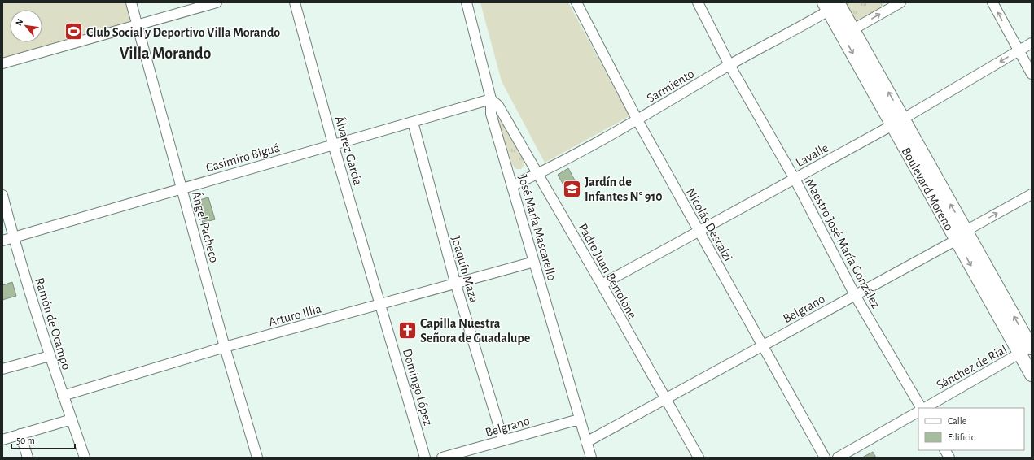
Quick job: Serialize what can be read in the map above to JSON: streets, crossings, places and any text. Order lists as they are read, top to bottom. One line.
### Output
{"streets":{"main road":["Boulevard Moreno"],"street":["Sarmiento","Álvarez García","Lavalle","Casimiro Biguá","Nicolás Descalzi","Ángel Pacheco","José María Mascarello","Maestro José María González","Joaquín Maza","Padre Juan Bertolone","Belgrano","Arturo Illia","Ramón de Ocampo","Sánchez de Rial","Domingo López"]},"crossings":[["Sarmiento","Boulevard Moreno"],["Sarmiento","Nicolás Descalzi"],["Sarmiento","José María Mascarello"],["Sarmiento","Maestro José María González"],["Sarmiento","Padre Juan Bertolone"],["Álvarez García","Casimiro Biguá"],["Álvarez García","Arturo Illia"],["Álvarez García","Domingo López"],["Lavalle","Boulevard Moreno"],["Lavalle","Nicolás Descalzi"],["Lavalle","Maestro José María González"],["Lavalle","Padre Juan Bertolone"],["Casimiro Biguá","Ángel Pacheco"],["Casimiro Biguá","José María Mascarello"],["Casimiro Biguá","Joaquín Maza"],["Casimiro Biguá","Padre Juan Bertolone"],["Casimiro Biguá","Ramón de Ocampo"],["Boulevard Moreno","Belgrano"],["Boulevard Moreno","Sánchez de Rial"],["Nicolás Descalzi","Belgrano"],["Ángel Pacheco","Arturo Illia"],["José María Mascarello","Padre Juan Bertolone"],["José María Mascarello","Belgrano"],["José María Mascarello","Arturo Illia"],["Maestro José María González","Belgrano"],["Joaquín Maza","Belgrano"],["Joaquín Maza","Arturo Illia"],["Padre Juan Bertolone","Belgrano"],["Arturo Illia","Ramón de Ocampo"],["Arturo Illia","Domingo López"]],"districts":["Villa Morando"],"places":{"sports":["Club Social y Deportivo Villa Morando"],"school or university":["Jardín de Infantes N° 910"],"church":["Capilla Nuestra Señora de Guadalupe"]},"legend":["Calle","Edificio"],"scale_bar":"50 m","north":"top left"}
